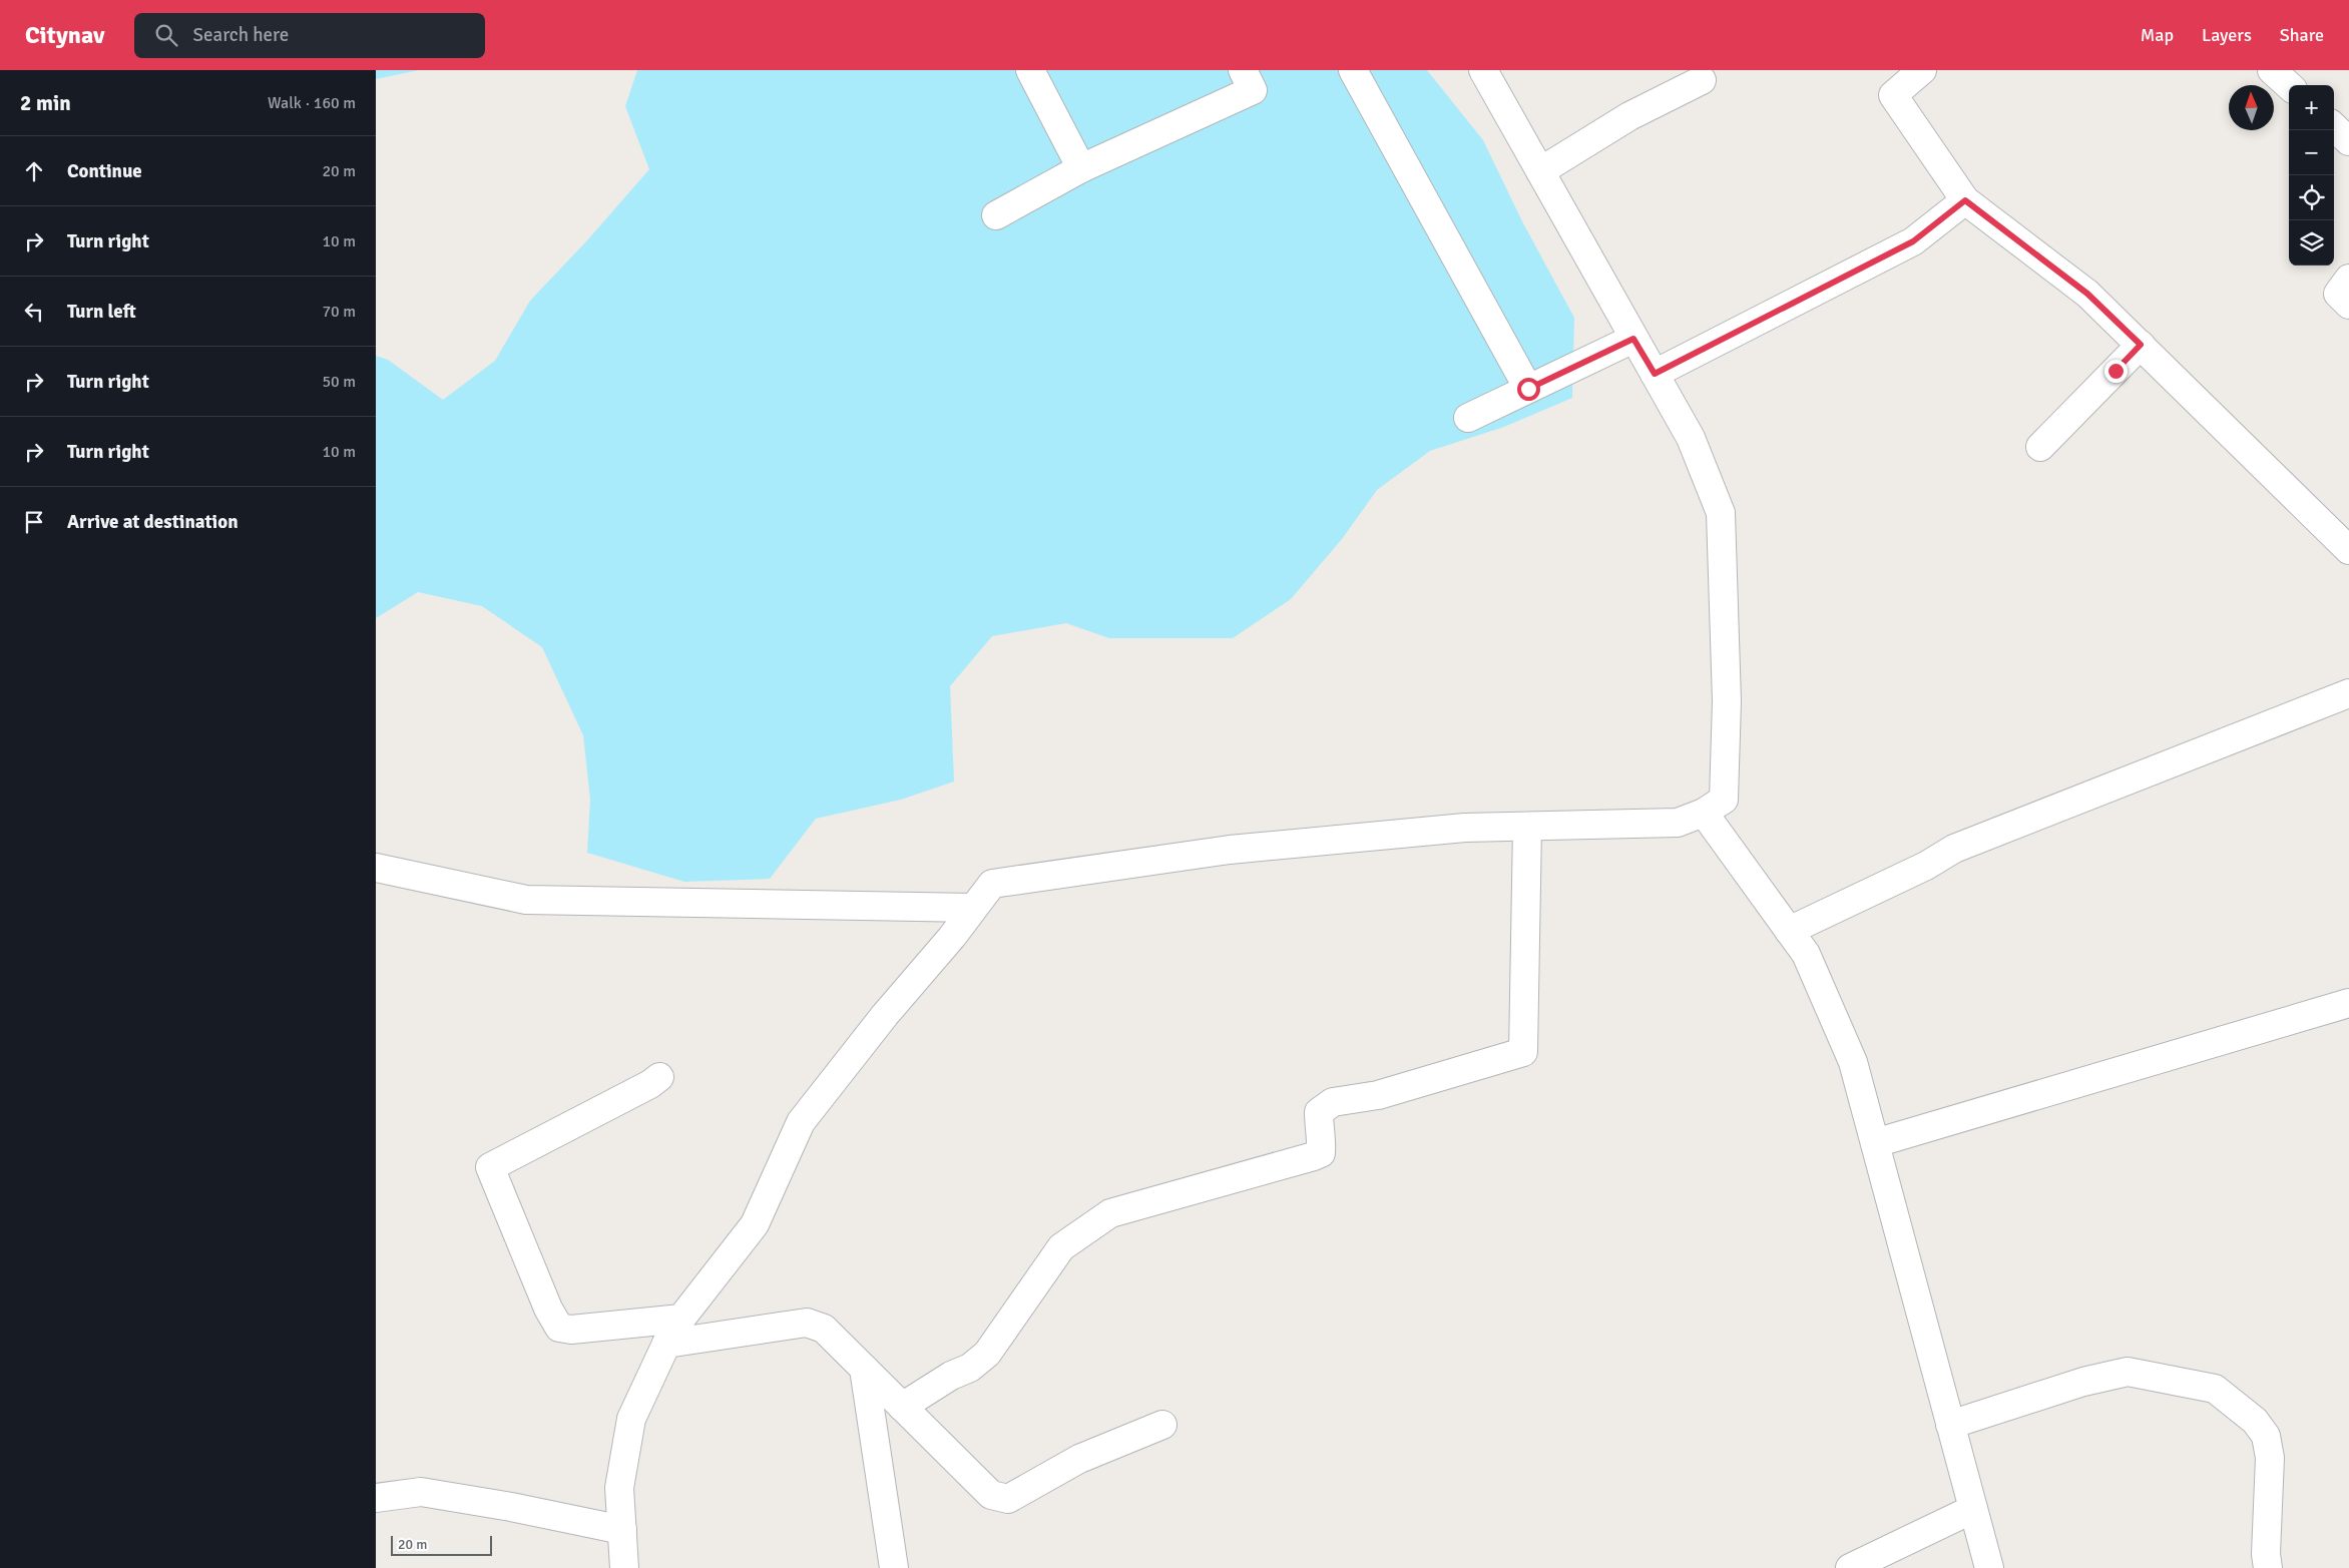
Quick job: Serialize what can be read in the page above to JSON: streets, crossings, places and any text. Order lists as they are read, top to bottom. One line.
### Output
{"scale_bar":"20 m","north":"top","page":{"header":"Citynav","search":"Search here","nav":["Map","Layers","Share"],"heading":["2 min","Walk · 160 m"],"map_buttons":["+","−"],"list":[["Continue","20 m"],["Turn right","10 m"],["Turn left","70 m"],["Turn right","50 m"],["Turn right","10 m"],"Arrive at destination"],"scale":"20 m"}}
